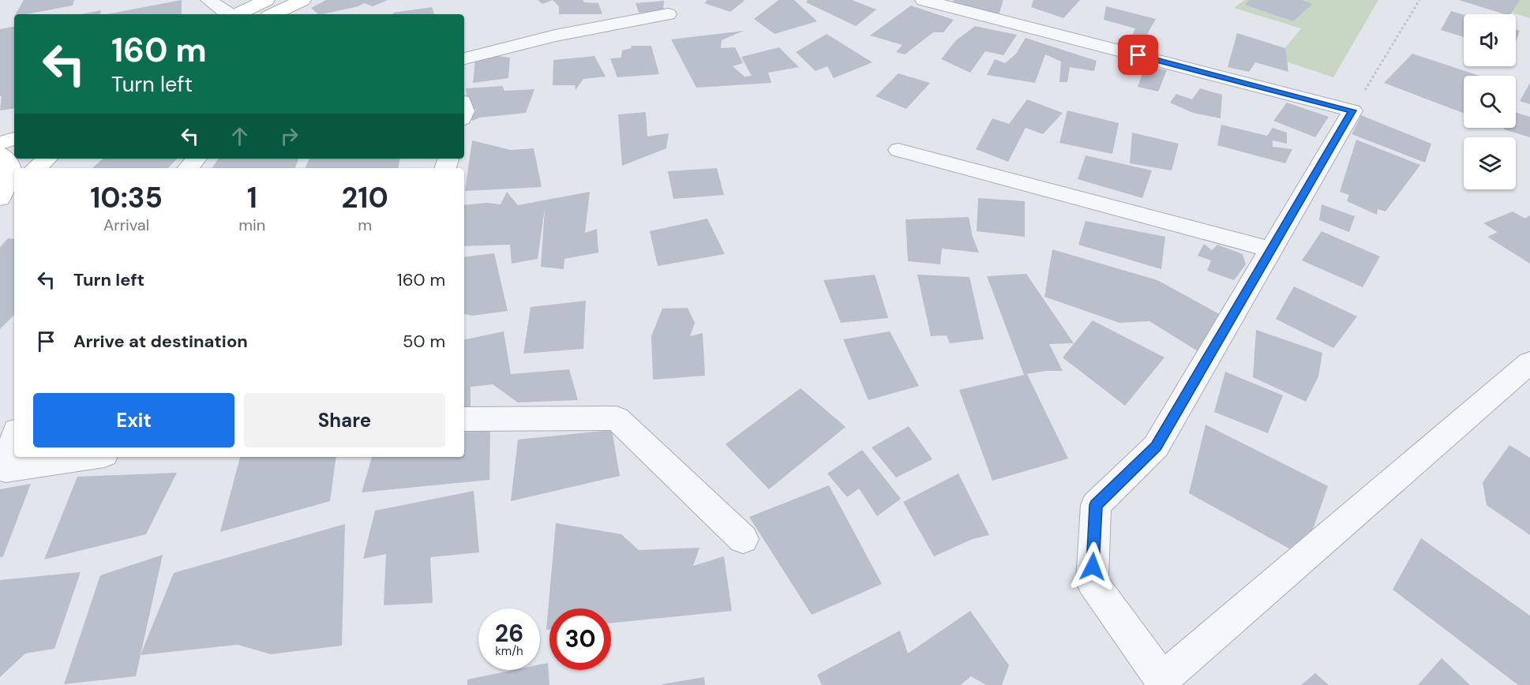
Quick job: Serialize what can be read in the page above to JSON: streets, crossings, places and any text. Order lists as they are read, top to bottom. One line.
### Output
{"page":{"turn":["160 m","Turn left"],"eta":["10:35","Arrival","1","min","210","m"],"list":[{"name":"Turn left","value":"160 m"},{"name":"Arrive at destination","value":"50 m"}],"buttons":["Exit","Share"],"speed":"26 km/h","limit":"30"}}
